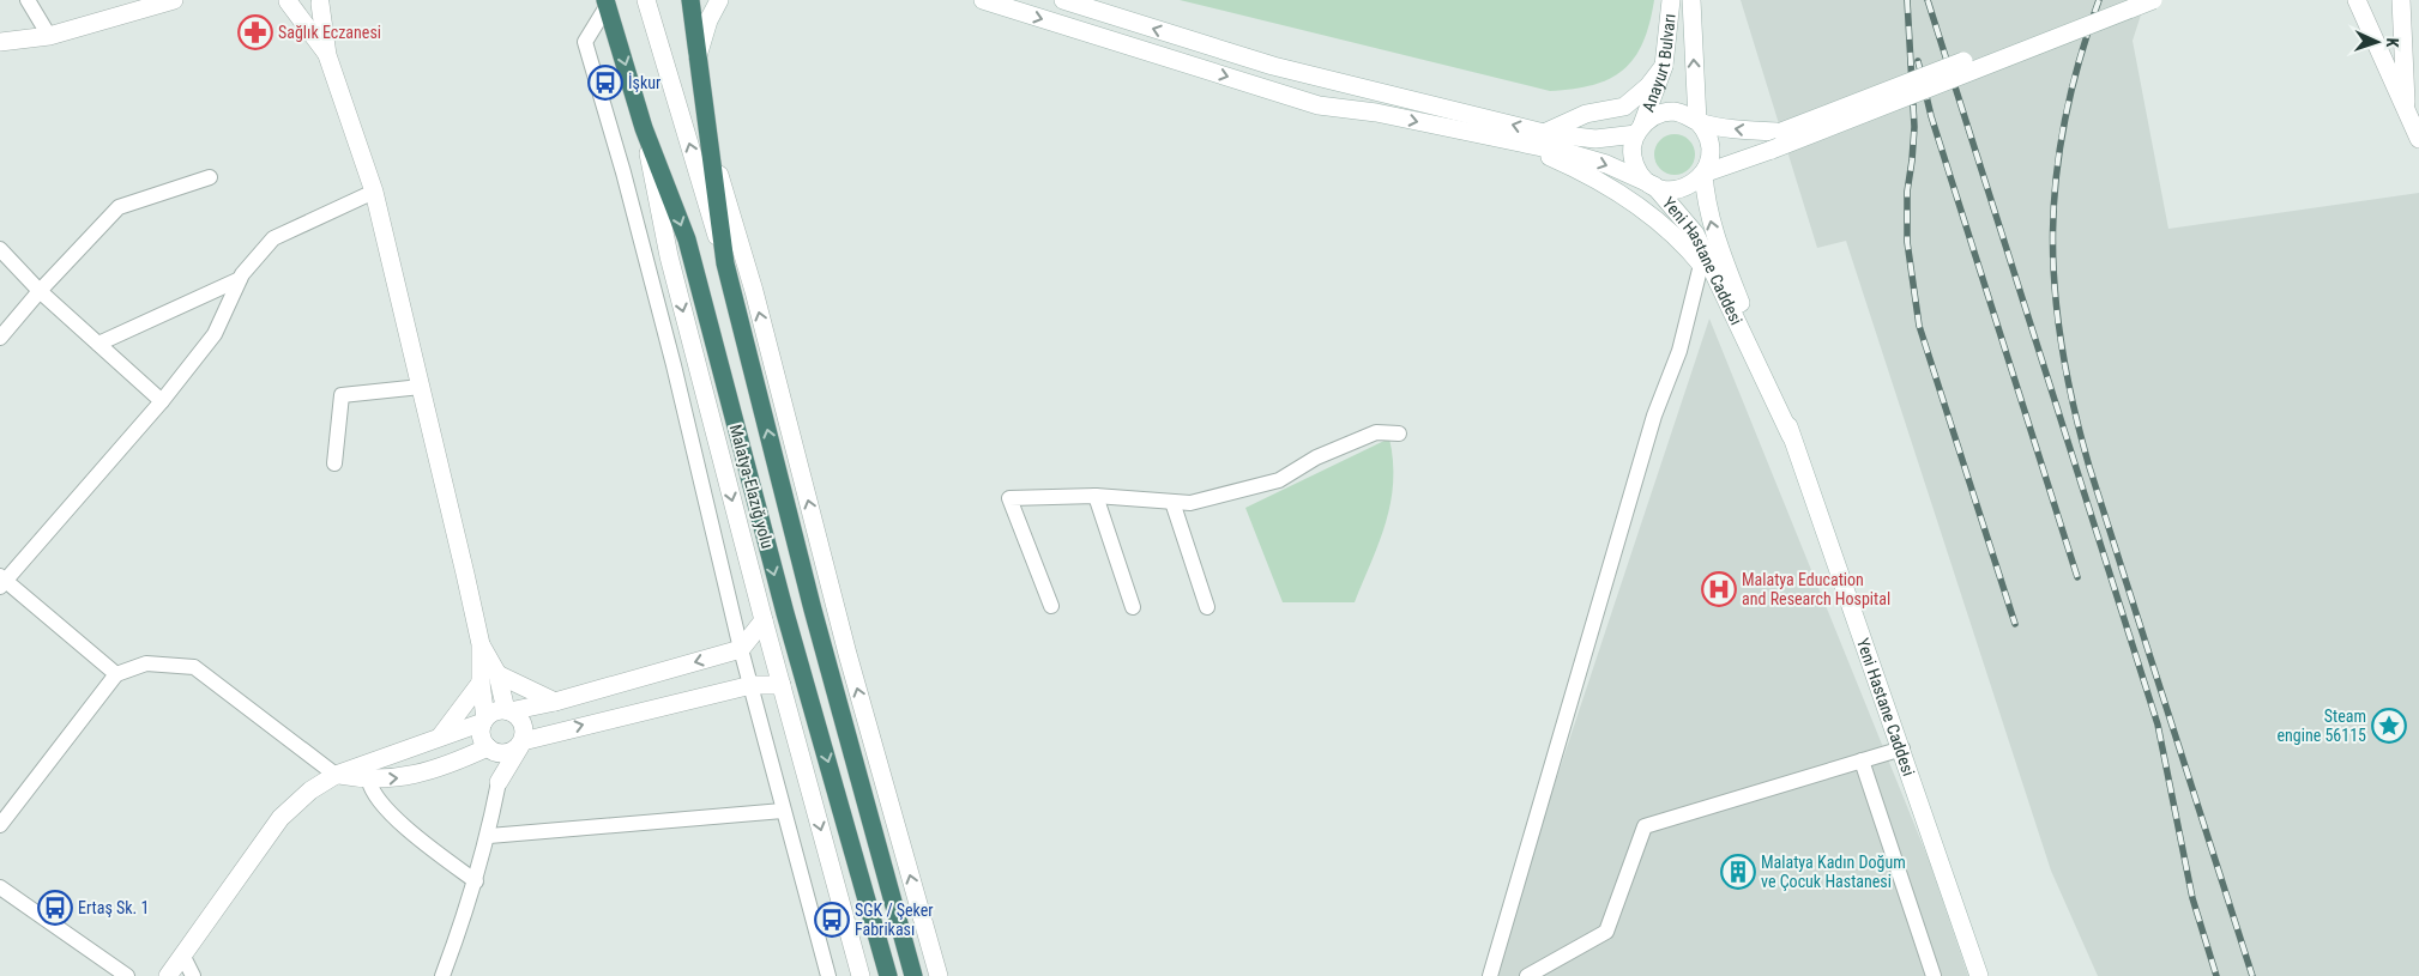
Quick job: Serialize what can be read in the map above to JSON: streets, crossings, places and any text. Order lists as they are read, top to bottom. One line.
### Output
{"streets":{"highway":["Malatya-Elazığ yolu"],"street":["Anayurt Bulvarı","Yeni Hastane Caddesi"]},"crossings":[["Anayurt Bulvarı","Yeni Hastane Caddesi"]],"places":{"pharmacy":["Sağlık Eczanesi"],"bus stop":["İşkur","Ertaş Sk. 1","SGK / Şeker Fabrikası"],"hospital":["Malatya Education and Research Hospital"],"place":["Steam engine 56115"],"building":["Malatya Kadın Doğum ve Çocuk Hastanesi"]},"north":"right"}
